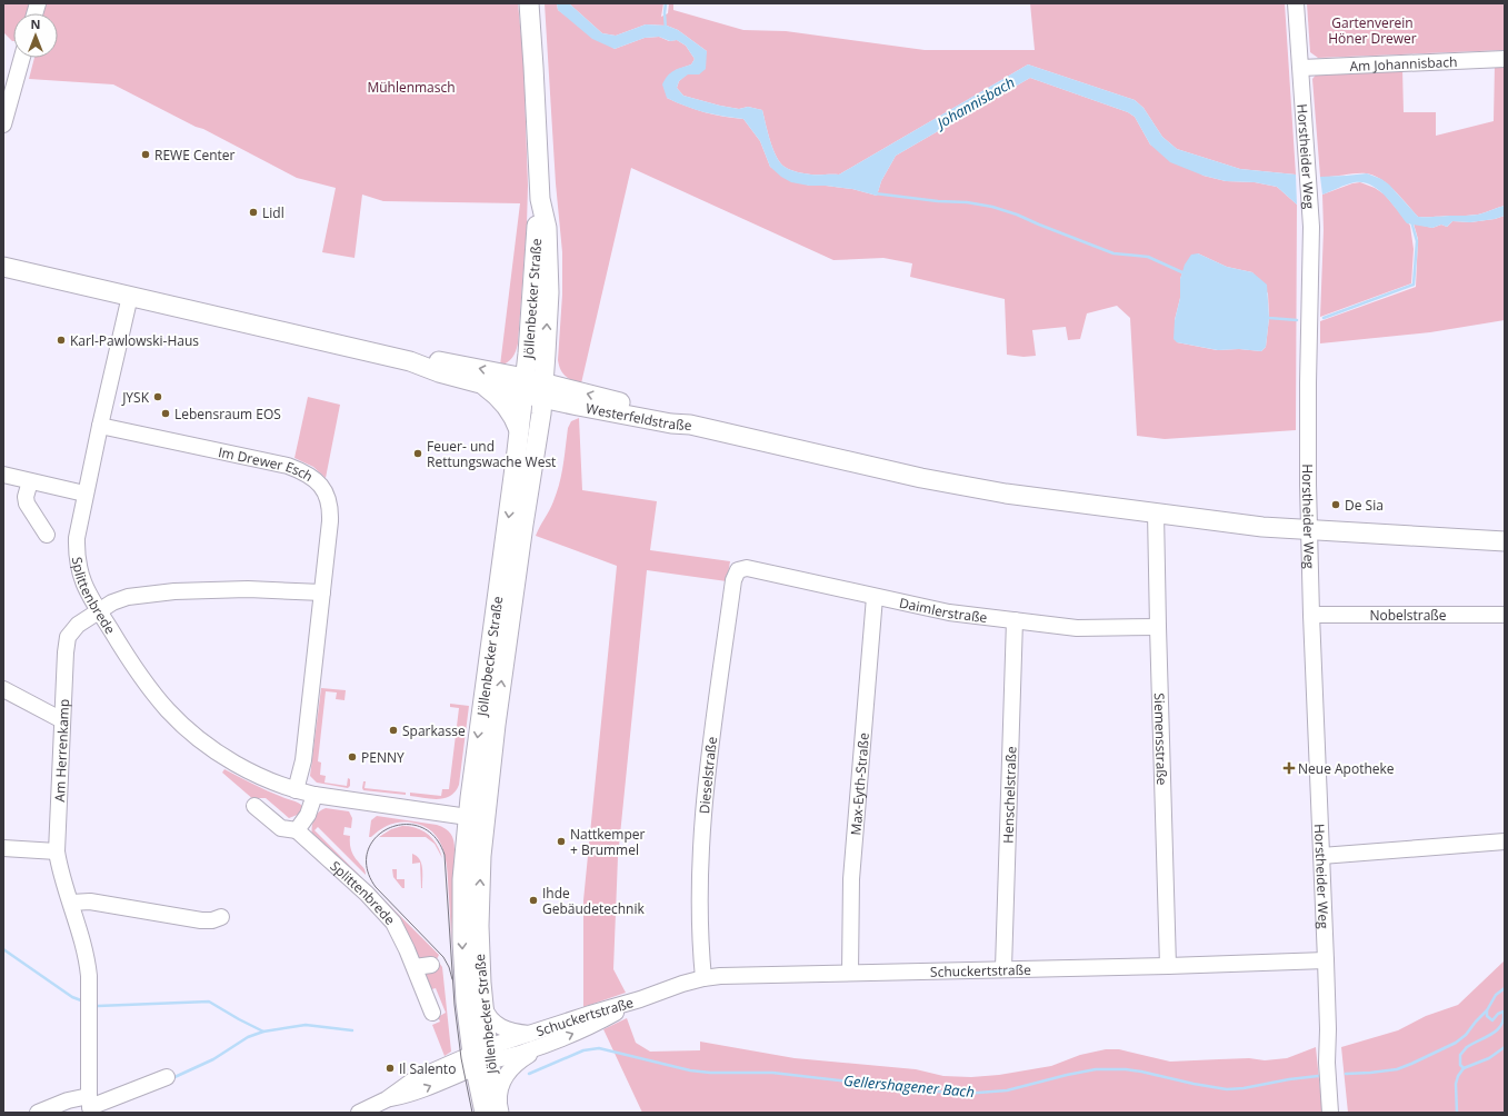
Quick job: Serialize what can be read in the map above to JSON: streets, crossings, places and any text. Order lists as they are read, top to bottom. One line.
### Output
{"streets":{"main road":["Jöllenbecker Straße","Westerfeldstraße"],"street":["Am Johannisbach","Horstheider Weg","Im Drewer Esch","Splittenbrede","Daimlerstraße","Nobelstraße","Siemensstraße","Am Herrenkamp","Dieselstraße","Max-Eyth-Straße","Henschelstraße","Schuckertstraße"]},"crossings":[["Am Johannisbach","Horstheider Weg"],["Horstheider Weg","Nobelstraße"],["Horstheider Weg","Schuckertstraße"],["Jöllenbecker Straße","Westerfeldstraße"],["Jöllenbecker Straße","Splittenbrede"],["Jöllenbecker Straße","Schuckertstraße"],["Im Drewer Esch","Splittenbrede"],["Splittenbrede","Am Herrenkamp"],["Daimlerstraße","Siemensstraße"],["Daimlerstraße","Dieselstraße"],["Daimlerstraße","Max-Eyth-Straße"],["Daimlerstraße","Henschelstraße"],["Siemensstraße","Schuckertstraße"],["Dieselstraße","Schuckertstraße"],["Max-Eyth-Straße","Schuckertstraße"],["Henschelstraße","Schuckertstraße"]],"water":["Johannisbach","Gellershagener Bach"],"parks":["Gartenverein Höner Drewer","Mühlenmasch"],"places":{"other":["REWE Center","Lidl","Karl-Pawlowski-Haus","JYSK","Lebensraum EOS","Feuer- und Rettungswache West","De Sia","Sparkasse","PENNY","Nattkemper + Brummel","Ihde Gebäudetechnik","Il Salento"],"health":["Neue Apotheke"]},"north":"top"}
